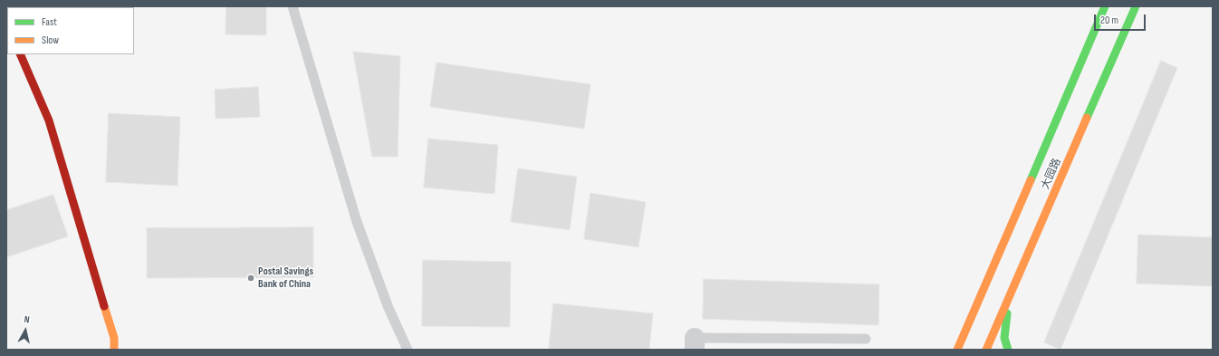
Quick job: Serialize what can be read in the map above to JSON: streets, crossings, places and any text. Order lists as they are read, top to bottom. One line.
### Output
{"streets":{"main road":["大园路"]},"places":["Postal Savings Bank of China"],"legend":["Fast","Slow"],"scale_bar":"20 m","north":"top"}
